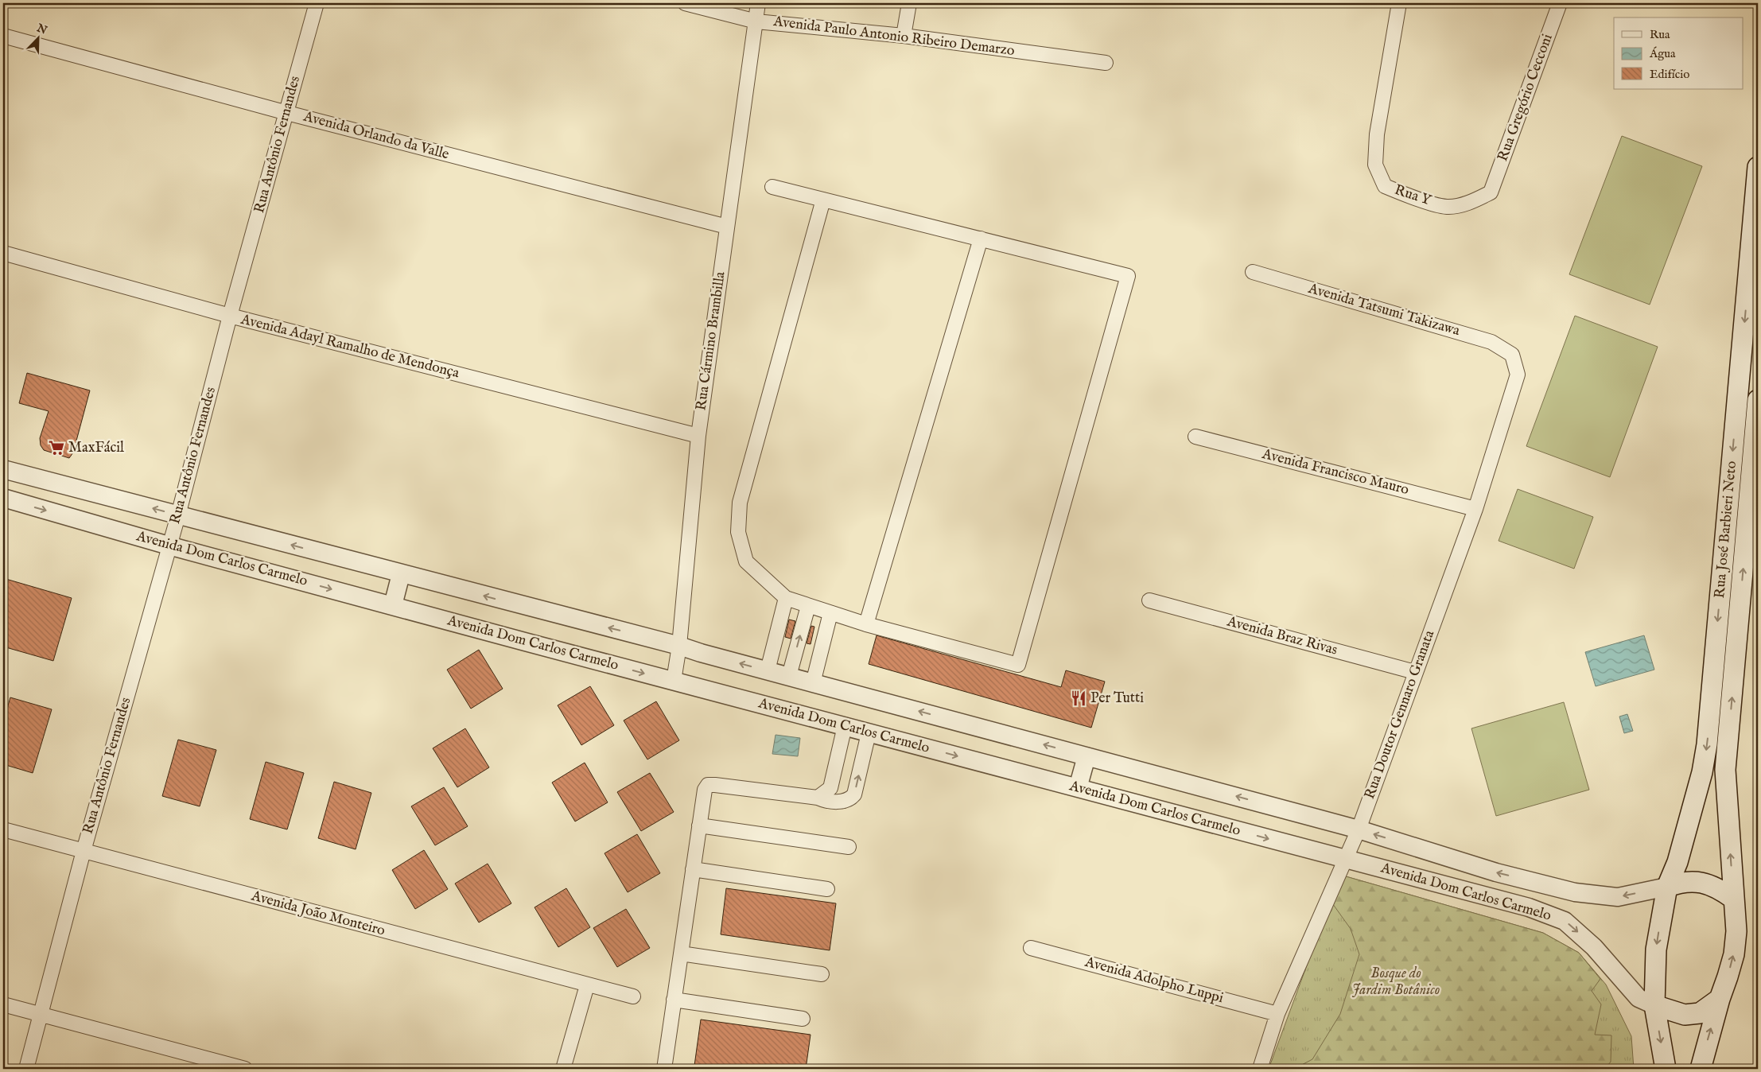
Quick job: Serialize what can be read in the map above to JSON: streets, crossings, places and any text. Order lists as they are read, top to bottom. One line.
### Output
{"streets":{"main road":["Rua José Barbieri Neto"],"street":["Avenida Paulo Antonio Ribeiro Demarzo","Rua Gregório Cecconi","Avenida Orlando da Valle","Rua Antônio Fernandes","Rua Y","Avenida Tatsumi Takizawa","Rua Cármino Brambilla","Avenida Adayl Ramalho de Mendonça","Avenida Francisco Mauro","Avenida Dom Carlos Carmelo","Avenida Braz Rivas","Rua Doutor Gennaro Granata","Avenida João Monteiro","Avenida Adolpho Luppi"]},"crossings":[["Avenida Paulo Antonio Ribeiro Demarzo","Rua Cármino Brambilla"],["Rua Gregório Cecconi","Rua Y"],["Avenida Orlando da Valle","Rua Antônio Fernandes"],["Avenida Orlando da Valle","Rua Cármino Brambilla"],["Rua Antônio Fernandes","Avenida Adayl Ramalho de Mendonça"],["Rua Antônio Fernandes","Avenida Dom Carlos Carmelo"],["Rua Antônio Fernandes","Avenida João Monteiro"],["Avenida Tatsumi Takizawa","Rua Doutor Gennaro Granata"],["Rua Cármino Brambilla","Avenida Adayl Ramalho de Mendonça"],["Rua Cármino Brambilla","Avenida Dom Carlos Carmelo"],["Avenida Francisco Mauro","Rua Doutor Gennaro Granata"],["Rua José Barbieri Neto","Avenida Dom Carlos Carmelo"],["Avenida Dom Carlos Carmelo","Rua Doutor Gennaro Granata"],["Avenida Braz Rivas","Rua Doutor Gennaro Granata"],["Rua Doutor Gennaro Granata","Avenida Adolpho Luppi"]],"parks":["Bosque do Jardim Botânico"],"places":{"supermarket":["MaxFácil"],"restaurant":["Per Tutti"]},"legend":["Rua","Água","Edifício"],"north":"top right"}
